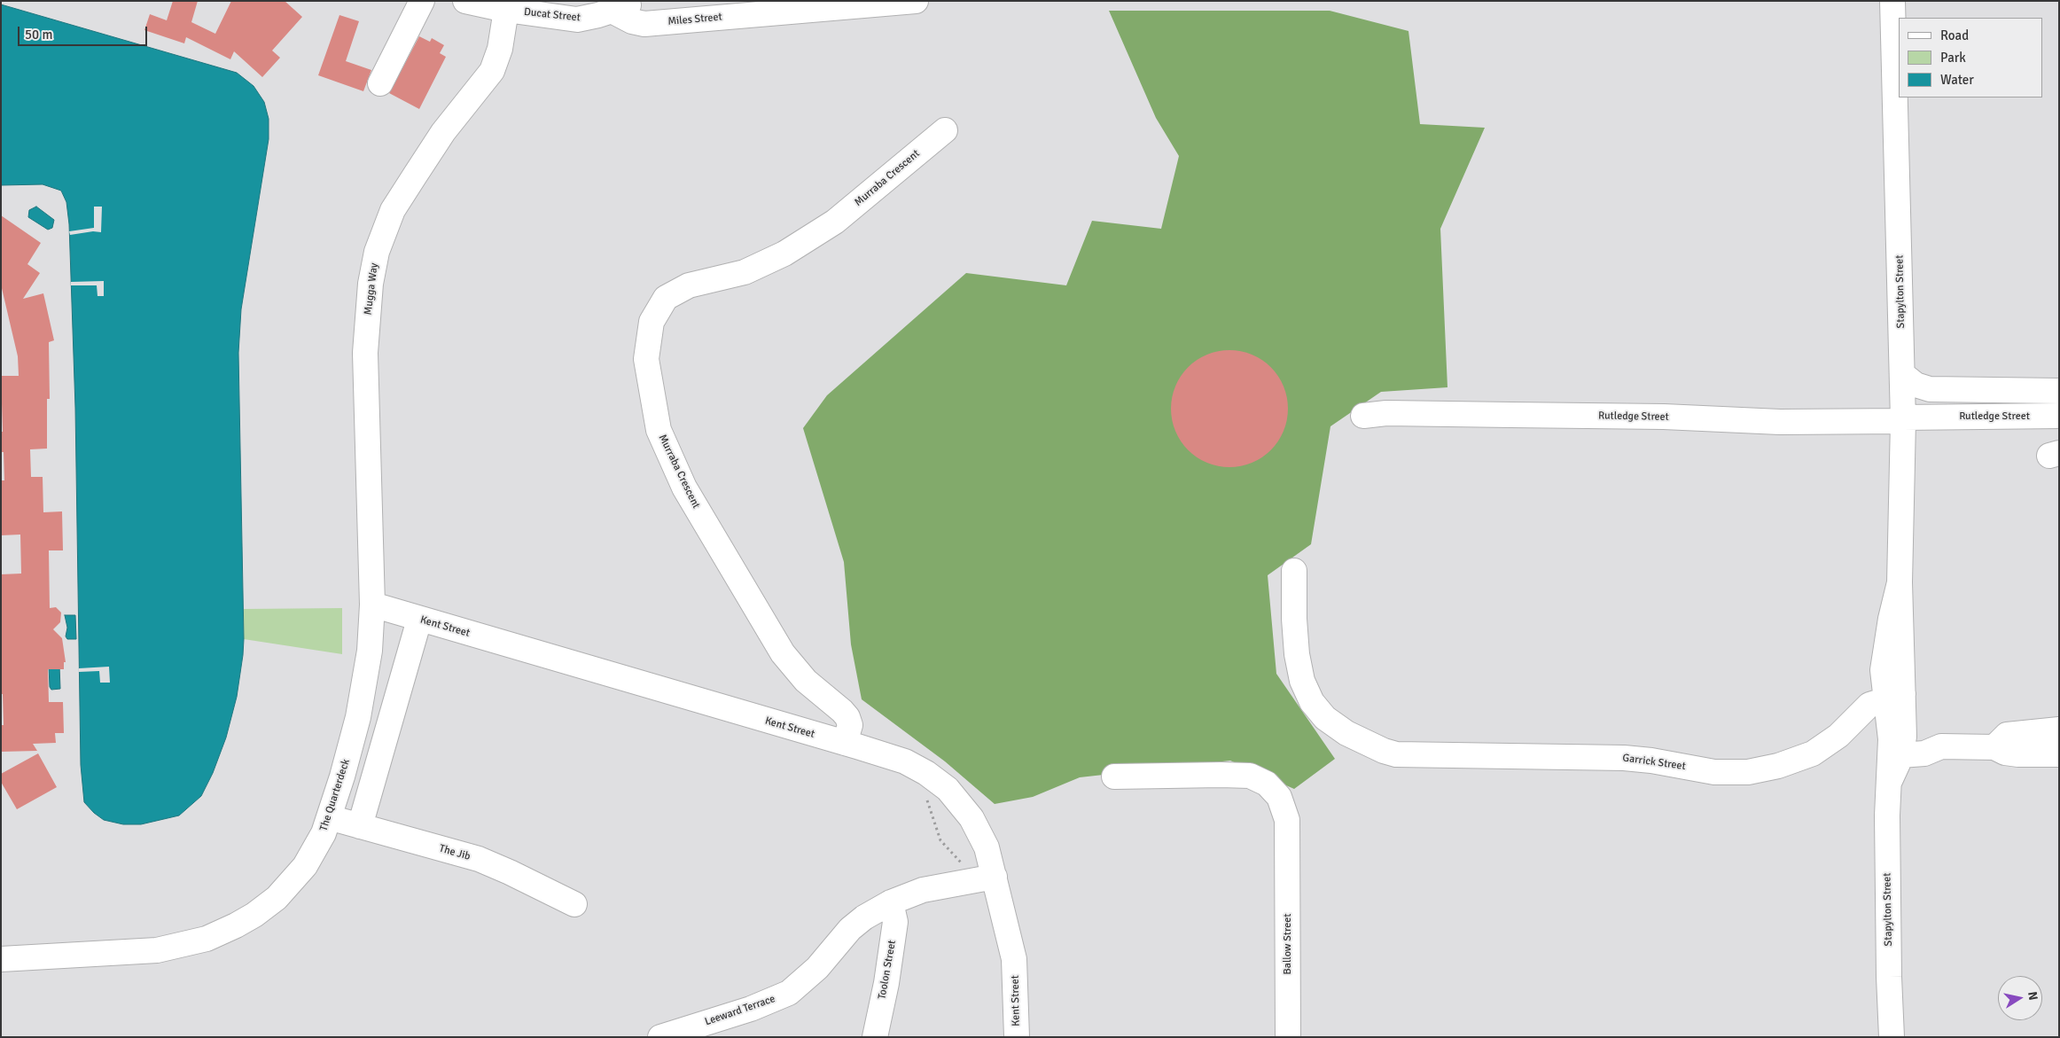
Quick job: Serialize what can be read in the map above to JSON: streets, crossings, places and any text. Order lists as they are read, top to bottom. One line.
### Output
{"streets":{"street":["Ducat Street","Miles Street","Murraba Crescent","Mugga Way","Stapylton Street","Rutledge Street","Kent Street","Garrick Street","The Quarterdeck","The Jib","Ballow Street","Toolon Street","Leeward Terrace"]},"crossings":[["Ducat Street","Miles Street"],["Ducat Street","Mugga Way"],["Murraba Crescent","Kent Street"],["Mugga Way","Kent Street"],["Mugga Way","The Quarterdeck"],["Stapylton Street","Rutledge Street"],["Stapylton Street","Garrick Street"],["Kent Street","The Quarterdeck"],["Kent Street","Leeward Terrace"],["The Quarterdeck","The Jib"],["Toolon Street","Leeward Terrace"]],"legend":["Road","Park","Water"],"scale_bar":"50 m","north":"right"}
